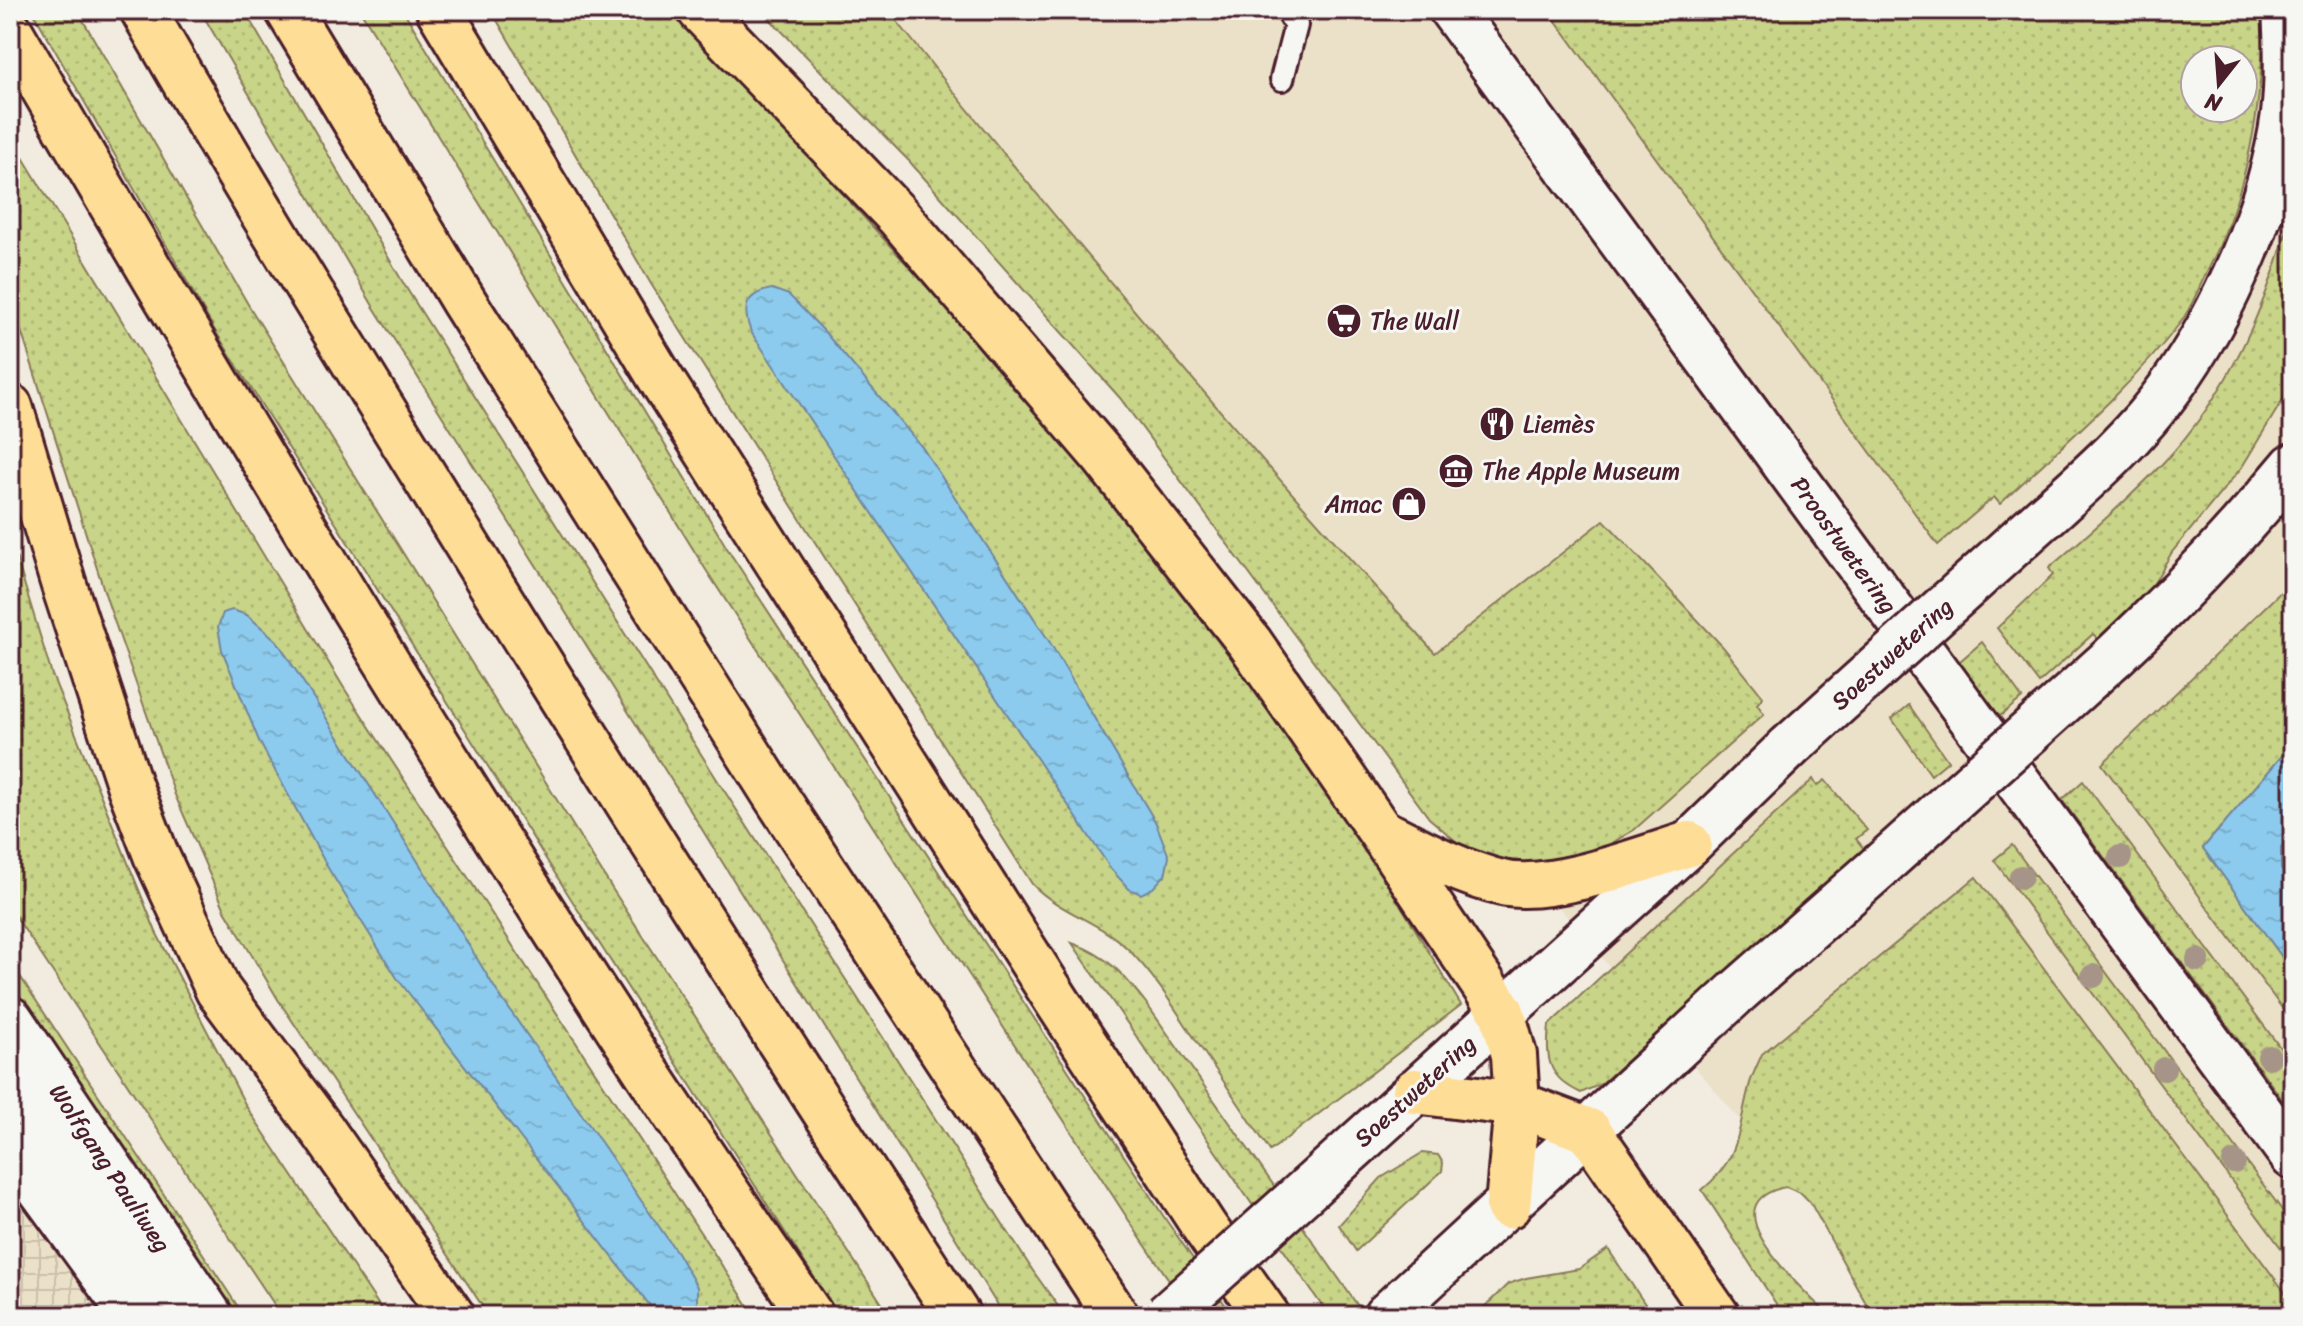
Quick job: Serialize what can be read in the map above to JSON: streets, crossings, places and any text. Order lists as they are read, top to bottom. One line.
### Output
{"streets":{"main road":["Proostwetering","Soestwetering","Wolfgang Pauliweg"]},"places":{"supermarket":["The Wall"],"restaurant":["Liemès"],"museum":["The Apple Museum"],"shop":["Amac"]},"north":"bottom"}
